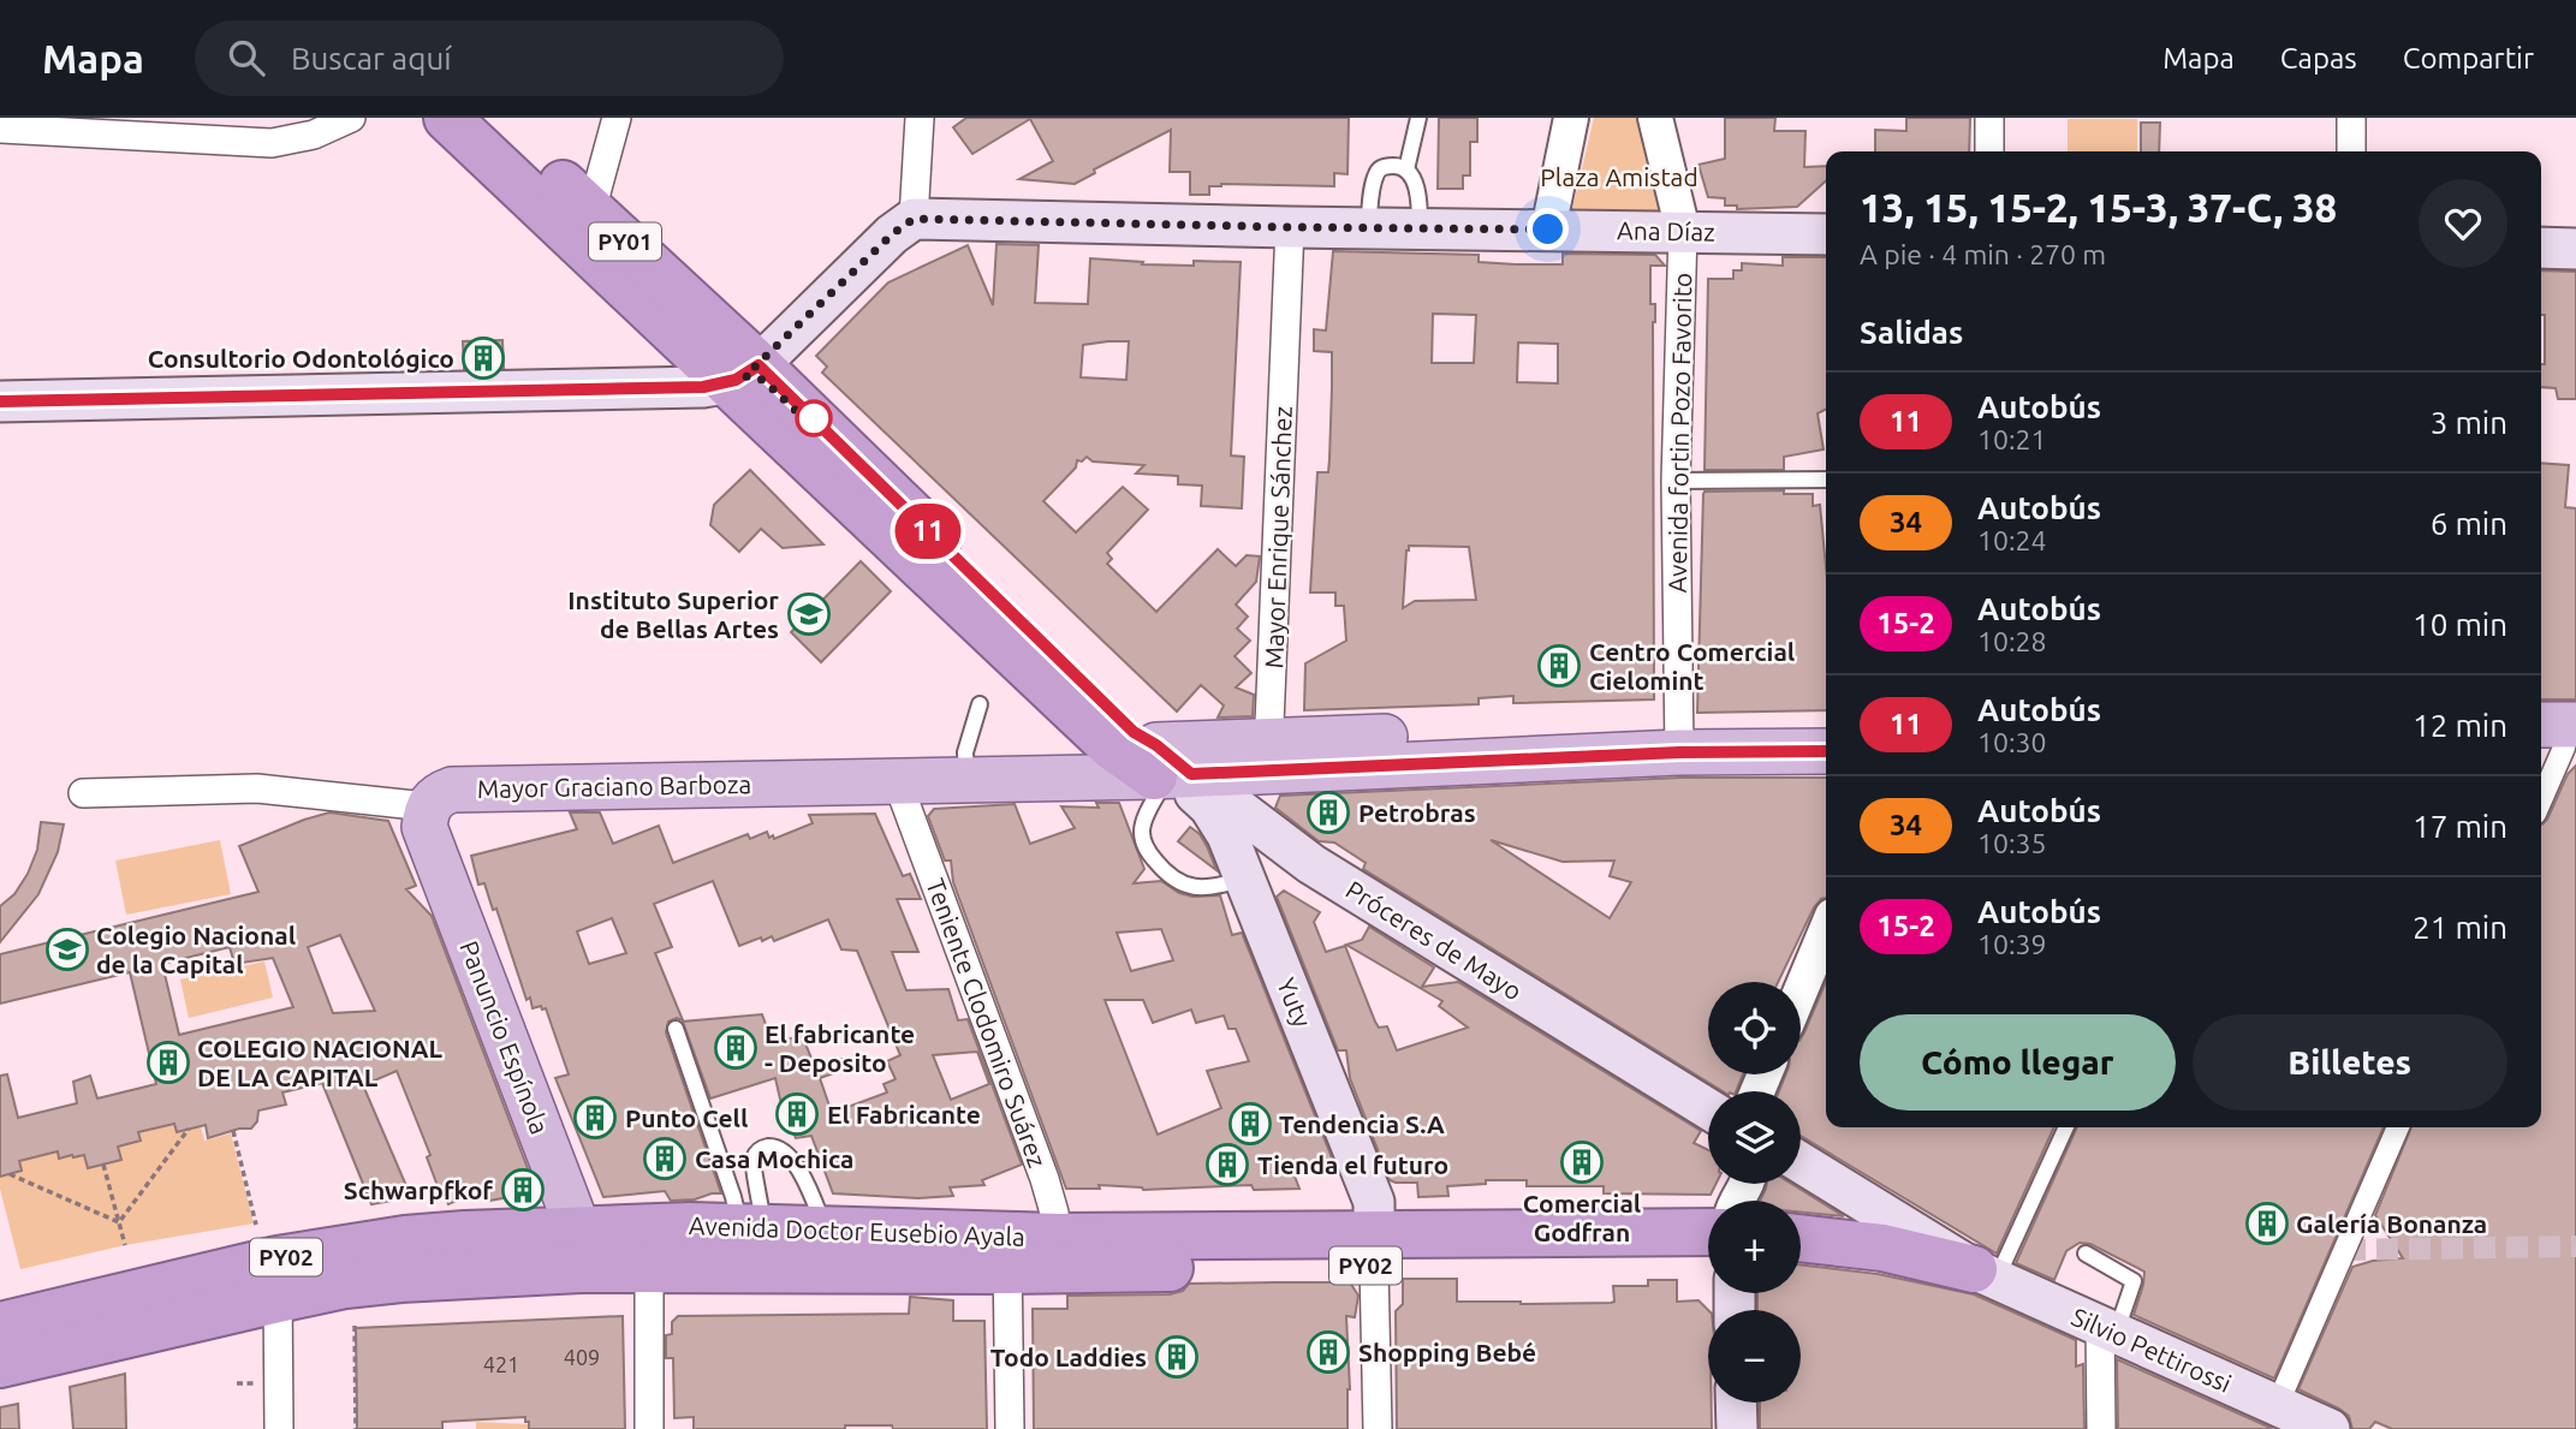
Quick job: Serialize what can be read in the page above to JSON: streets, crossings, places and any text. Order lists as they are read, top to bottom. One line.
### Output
{"streets":{"highway":["PY01","Avenida Doctor Eusebio Ayala","PY02"],"main road":["Ana Díaz","Mayor Graciano Barboza","Próceres de Mayo","Yuty","Panuncio Espínola","Silvio Pettirossi"],"street":["Avenida fortin Pozo Favorito","Mayor Enrique Sánchez","Teniente Clodomiro Suárez"]},"crossings":[["Ana Díaz","Avenida fortin Pozo Favorito"],["Ana Díaz","Mayor Enrique Sánchez"],["PY01","Mayor Graciano Barboza"],["PY01","Próceres de Mayo"],["Avenida fortin Pozo Favorito","Mayor Graciano Barboza"],["Mayor Enrique Sánchez","Mayor Graciano Barboza"],["Mayor Enrique Sánchez","Próceres de Mayo"],["Mayor Enrique Sánchez","Yuty"],["Mayor Graciano Barboza","Próceres de Mayo"],["Mayor Graciano Barboza","Teniente Clodomiro Suárez"],["Mayor Graciano Barboza","Panuncio Espínola"],["Próceres de Mayo","Yuty"],["Yuty","Avenida Doctor Eusebio Ayala"],["Teniente Clodomiro Suárez","Avenida Doctor Eusebio Ayala"],["Panuncio Espínola","Avenida Doctor Eusebio Ayala"]],"parks":["Plaza Amistad"],"places":{"building":["Consultorio Odontológico","Centro Comercial Cielomint","Petrobras","El fabricante - Deposito","COLEGIO NACIONAL DE LA CAPITAL","El Fabricante","Punto Cell","Tendencia S.A","Casa Mochica","Comercial Godfran","Tienda el futuro","Schwarpfkof","Galería Bonanza","Shopping Bebé","Todo Laddies"],"school or university":["Instituto Superior de Bellas Artes","Colegio Nacional de la Capital"]},"lines":["bus line 11"],"house_numbers":["409","421"],"page":{"header":"Mapa","search":"Buscar aquí","nav":["Mapa","Capas","Compartir"],"on_map":"11","heading":[["13, 15, 15-2, 15-3, 37-C, 38","A pie · 4 min · 270 m"],"Salidas"],"list":[{"mark":"11","name":"Autobús","note":"10:21","value":"3 min"},{"mark":"34","name":"Autobús","note":"10:24","value":"6 min"},{"mark":"15-2","name":"Autobús","note":"10:28","value":"10 min"},{"mark":"11","name":"Autobús","note":"10:30","value":"12 min"},{"mark":"34","name":"Autobús","note":"10:35","value":"17 min"},{"mark":"15-2","name":"Autobús","note":"10:39","value":"21 min"}],"map_buttons":["+","−"],"buttons":["Cómo llegar","Billetes"]}}
